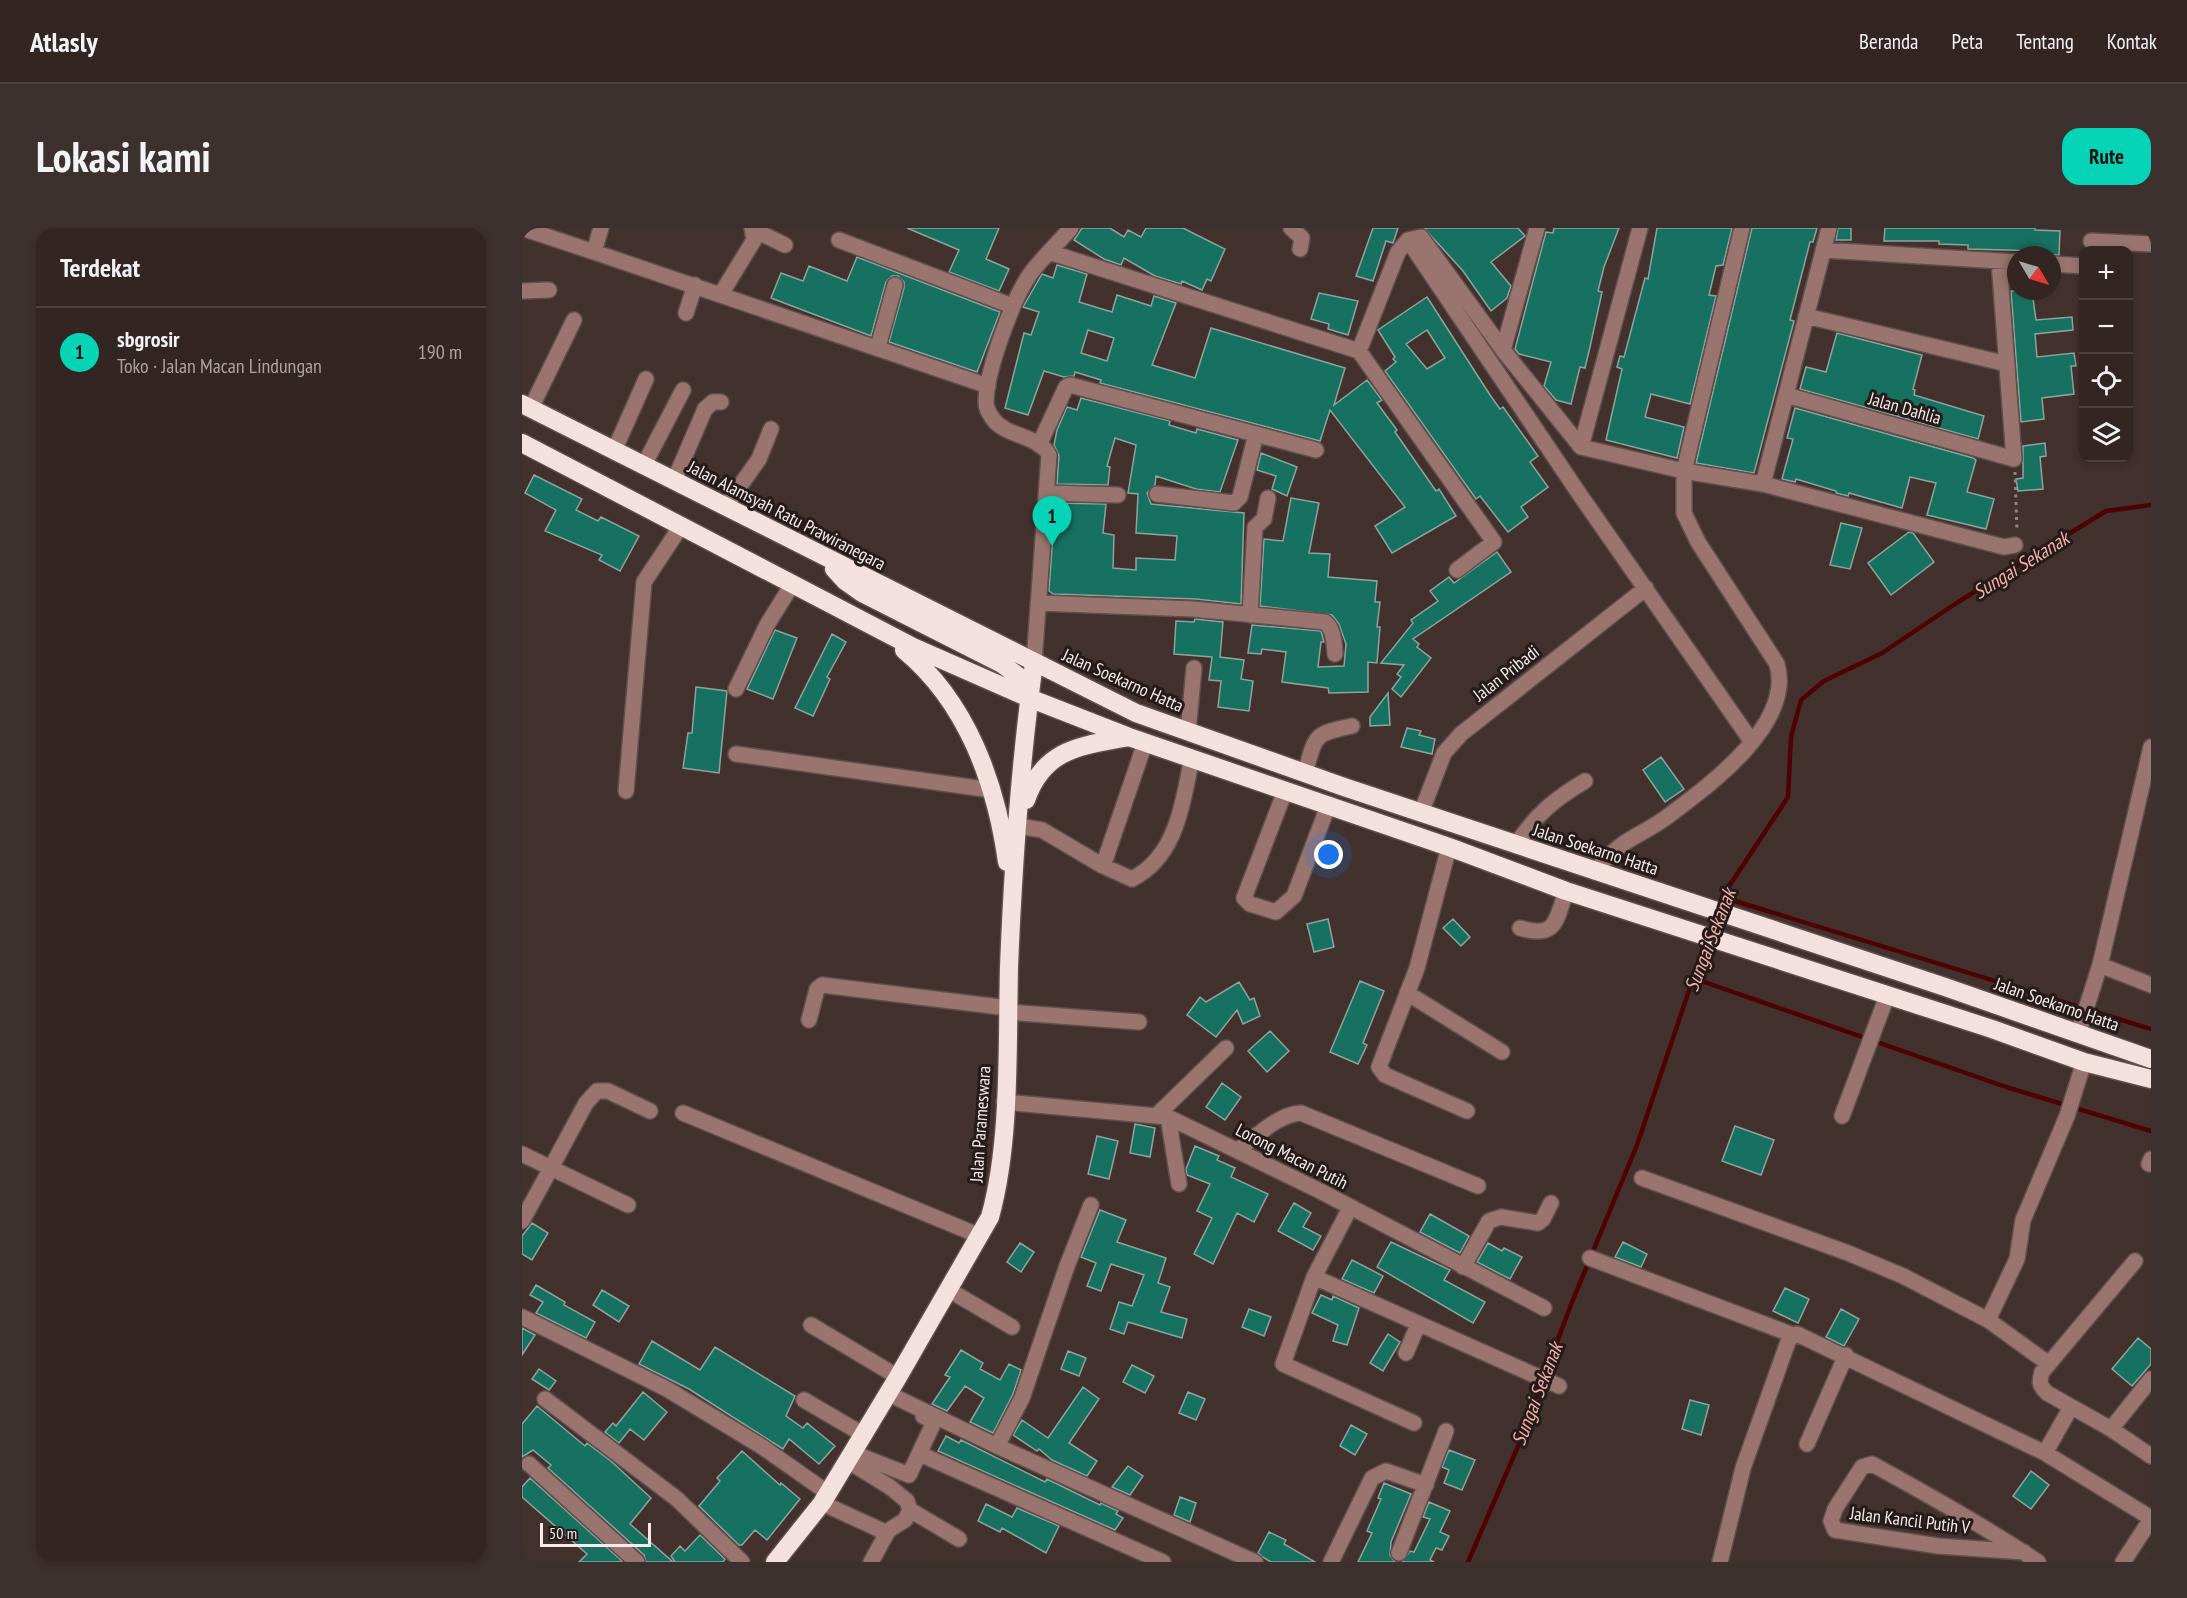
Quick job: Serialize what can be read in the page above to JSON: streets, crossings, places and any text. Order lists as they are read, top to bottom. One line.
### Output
{"streets":{"highway":["Jalan Alamsyah Ratu Prawiranegara","Jalan Soekarno Hatta","Jalan Parameswara"],"street":["Jalan Dahlia","Jalan Pribadi","Lorong Macan Putih","Jalan Kancil Putih V"]},"crossings":[["Jalan Alamsyah Ratu Prawiranegara","Jalan Soekarno Hatta"],["Jalan Alamsyah Ratu Prawiranegara","Jalan Parameswara"],["Jalan Pribadi","Jalan Soekarno Hatta"],["Jalan Soekarno Hatta","Jalan Parameswara"],["Jalan Parameswara","Lorong Macan Putih"]],"water":["Sungai Sekanak"],"scale_bar":"50 m","north":"bottom right","page":{"header":"Atlasly","nav":["Beranda","Peta","Tentang","Kontak"],"buttons":"Rute","title":"Lokasi kami","heading":"Terdekat","map_buttons":["+","−"],"list":[{"mark":"1","name":"sbgrosir","note":"Toko · Jalan Macan Lindungan","value":"190 m"}],"pins":"1","scale":"50 m"}}
